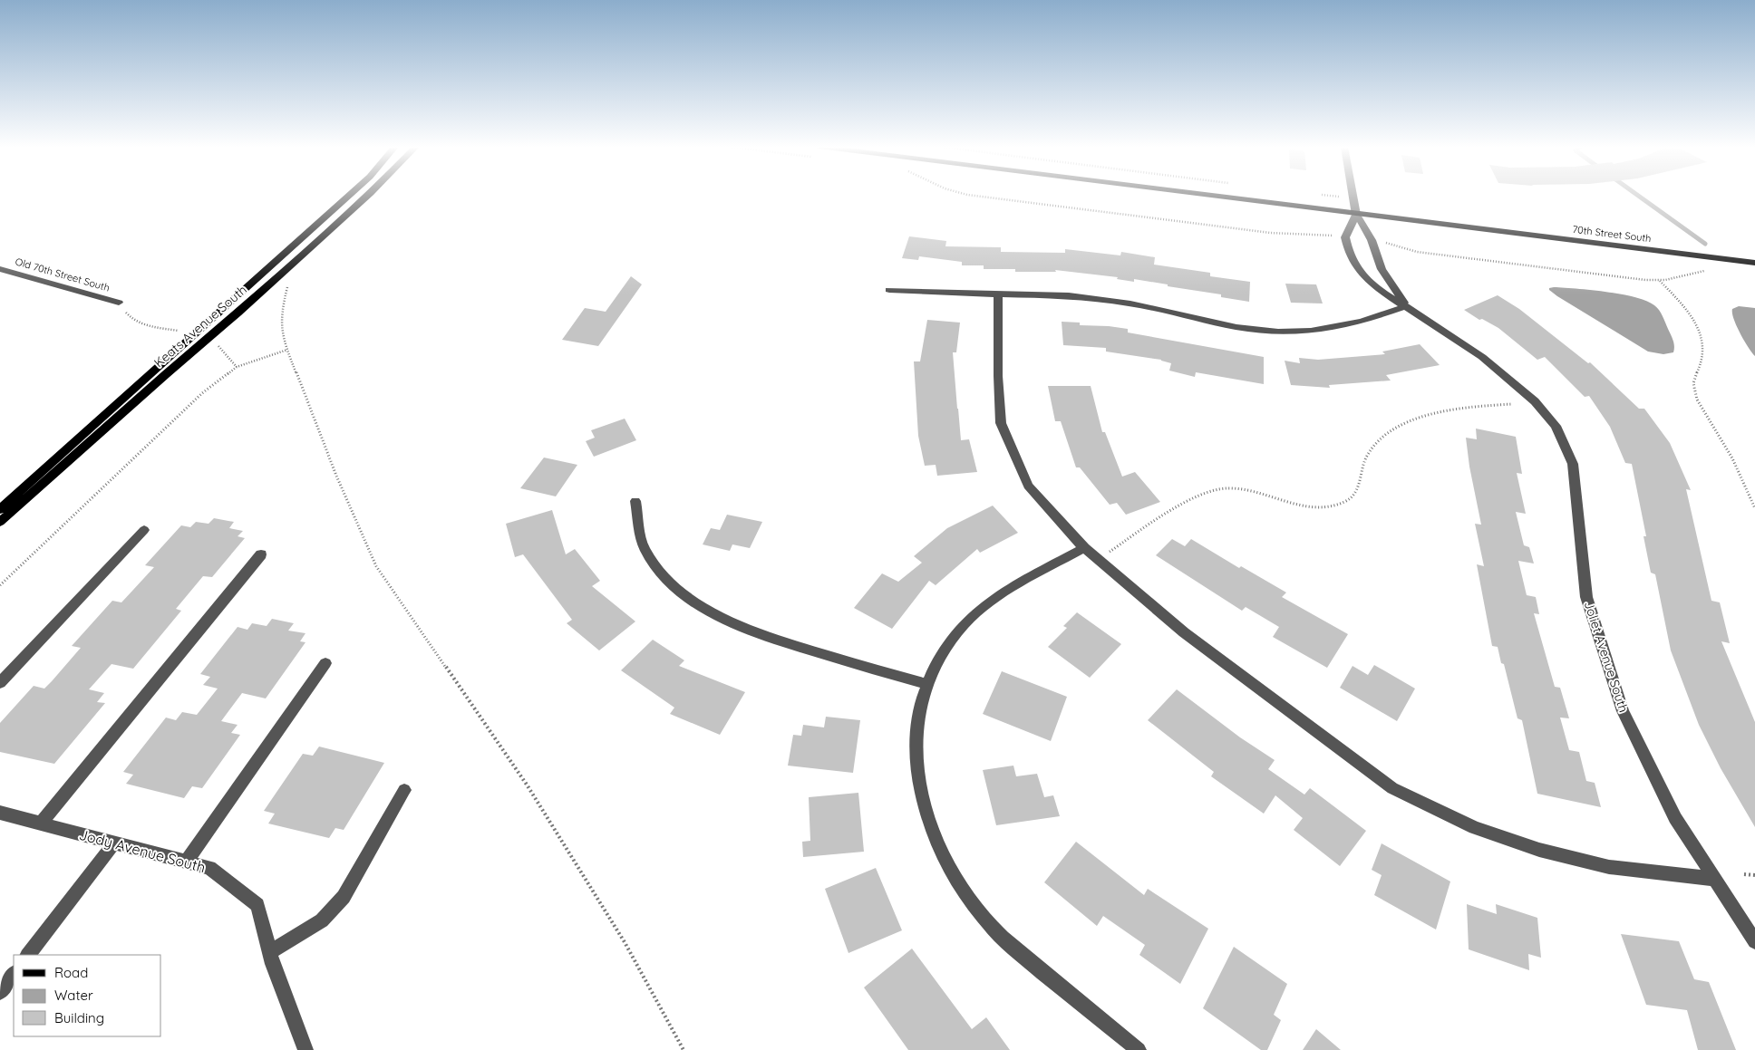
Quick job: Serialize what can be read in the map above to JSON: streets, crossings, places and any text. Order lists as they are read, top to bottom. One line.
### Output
{"streets":{"main road":["70th Street South","Keats Avenue South"],"street":["Old 70th Street South","Joliet Avenue South","Jody Avenue South"]},"crossings":[["70th Street South","Joliet Avenue South"]],"legend":["Road","Water","Building"]}
